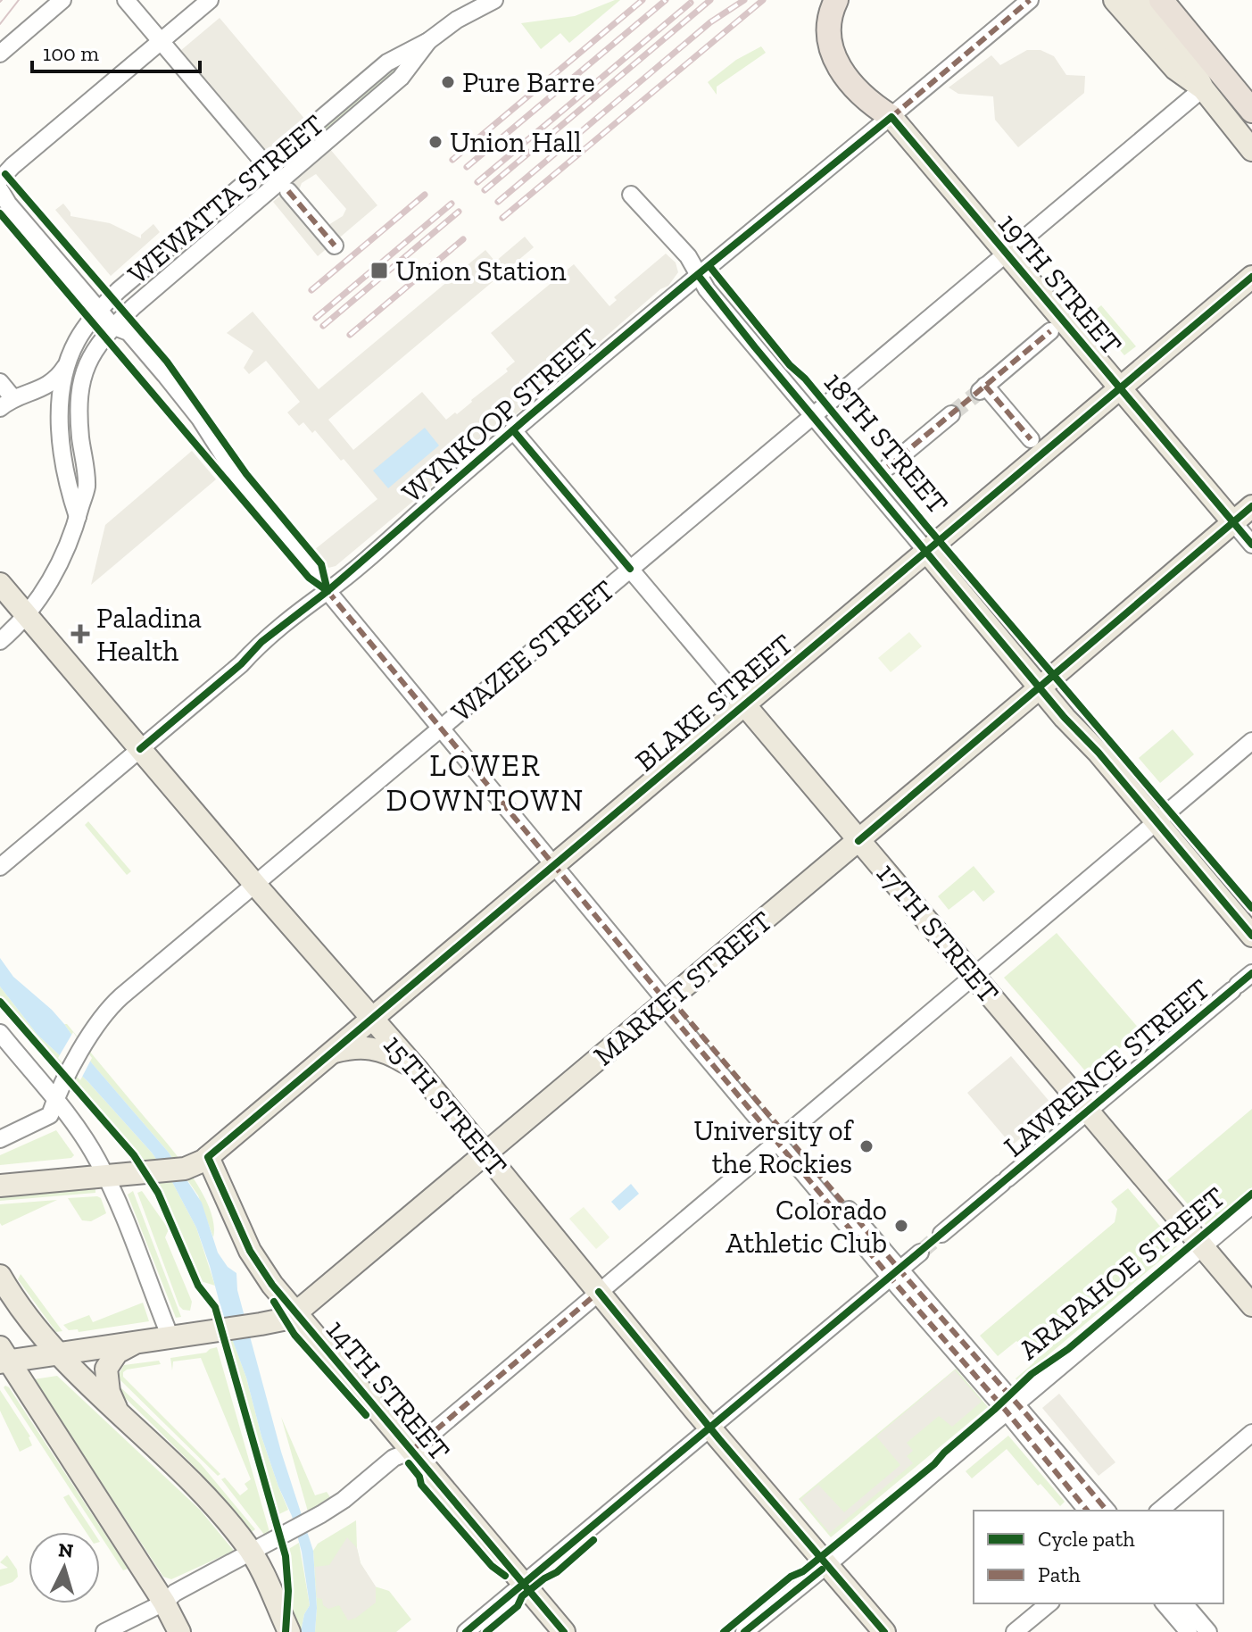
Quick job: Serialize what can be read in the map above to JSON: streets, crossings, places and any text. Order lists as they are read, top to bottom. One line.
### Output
{"streets":{"main road":["19TH STREET","18TH STREET","BLAKE STREET","17TH STREET","MARKET STREET","15TH STREET","14TH STREET"],"street":["WEWATTA STREET","WYNKOOP STREET","WAZEE STREET","LAWRENCE STREET","ARAPAHOE STREET"]},"crossings":[["WEWATTA STREET","15TH STREET"],["19TH STREET","WYNKOOP STREET"],["19TH STREET","WAZEE STREET"],["19TH STREET","BLAKE STREET"],["19TH STREET","MARKET STREET"],["WYNKOOP STREET","18TH STREET"],["WYNKOOP STREET","17TH STREET"],["WYNKOOP STREET","15TH STREET"],["18TH STREET","WAZEE STREET"],["18TH STREET","BLAKE STREET"],["18TH STREET","MARKET STREET"],["WAZEE STREET","17TH STREET"],["WAZEE STREET","15TH STREET"],["BLAKE STREET","17TH STREET"],["BLAKE STREET","15TH STREET"],["BLAKE STREET","14TH STREET"],["17TH STREET","MARKET STREET"],["17TH STREET","LAWRENCE STREET"],["17TH STREET","ARAPAHOE STREET"],["MARKET STREET","15TH STREET"],["MARKET STREET","14TH STREET"],["15TH STREET","ARAPAHOE STREET"]],"districts":["LOWER DOWNTOWN"],"places":{"other":["Pure Barre","Union Hall","University of the Rockies","Colorado Athletic Club"],"transit":["Union Station"],"health":["Paladina Health"]},"legend":["Cycle path","Path"],"scale_bar":"100 m","north":"top"}
